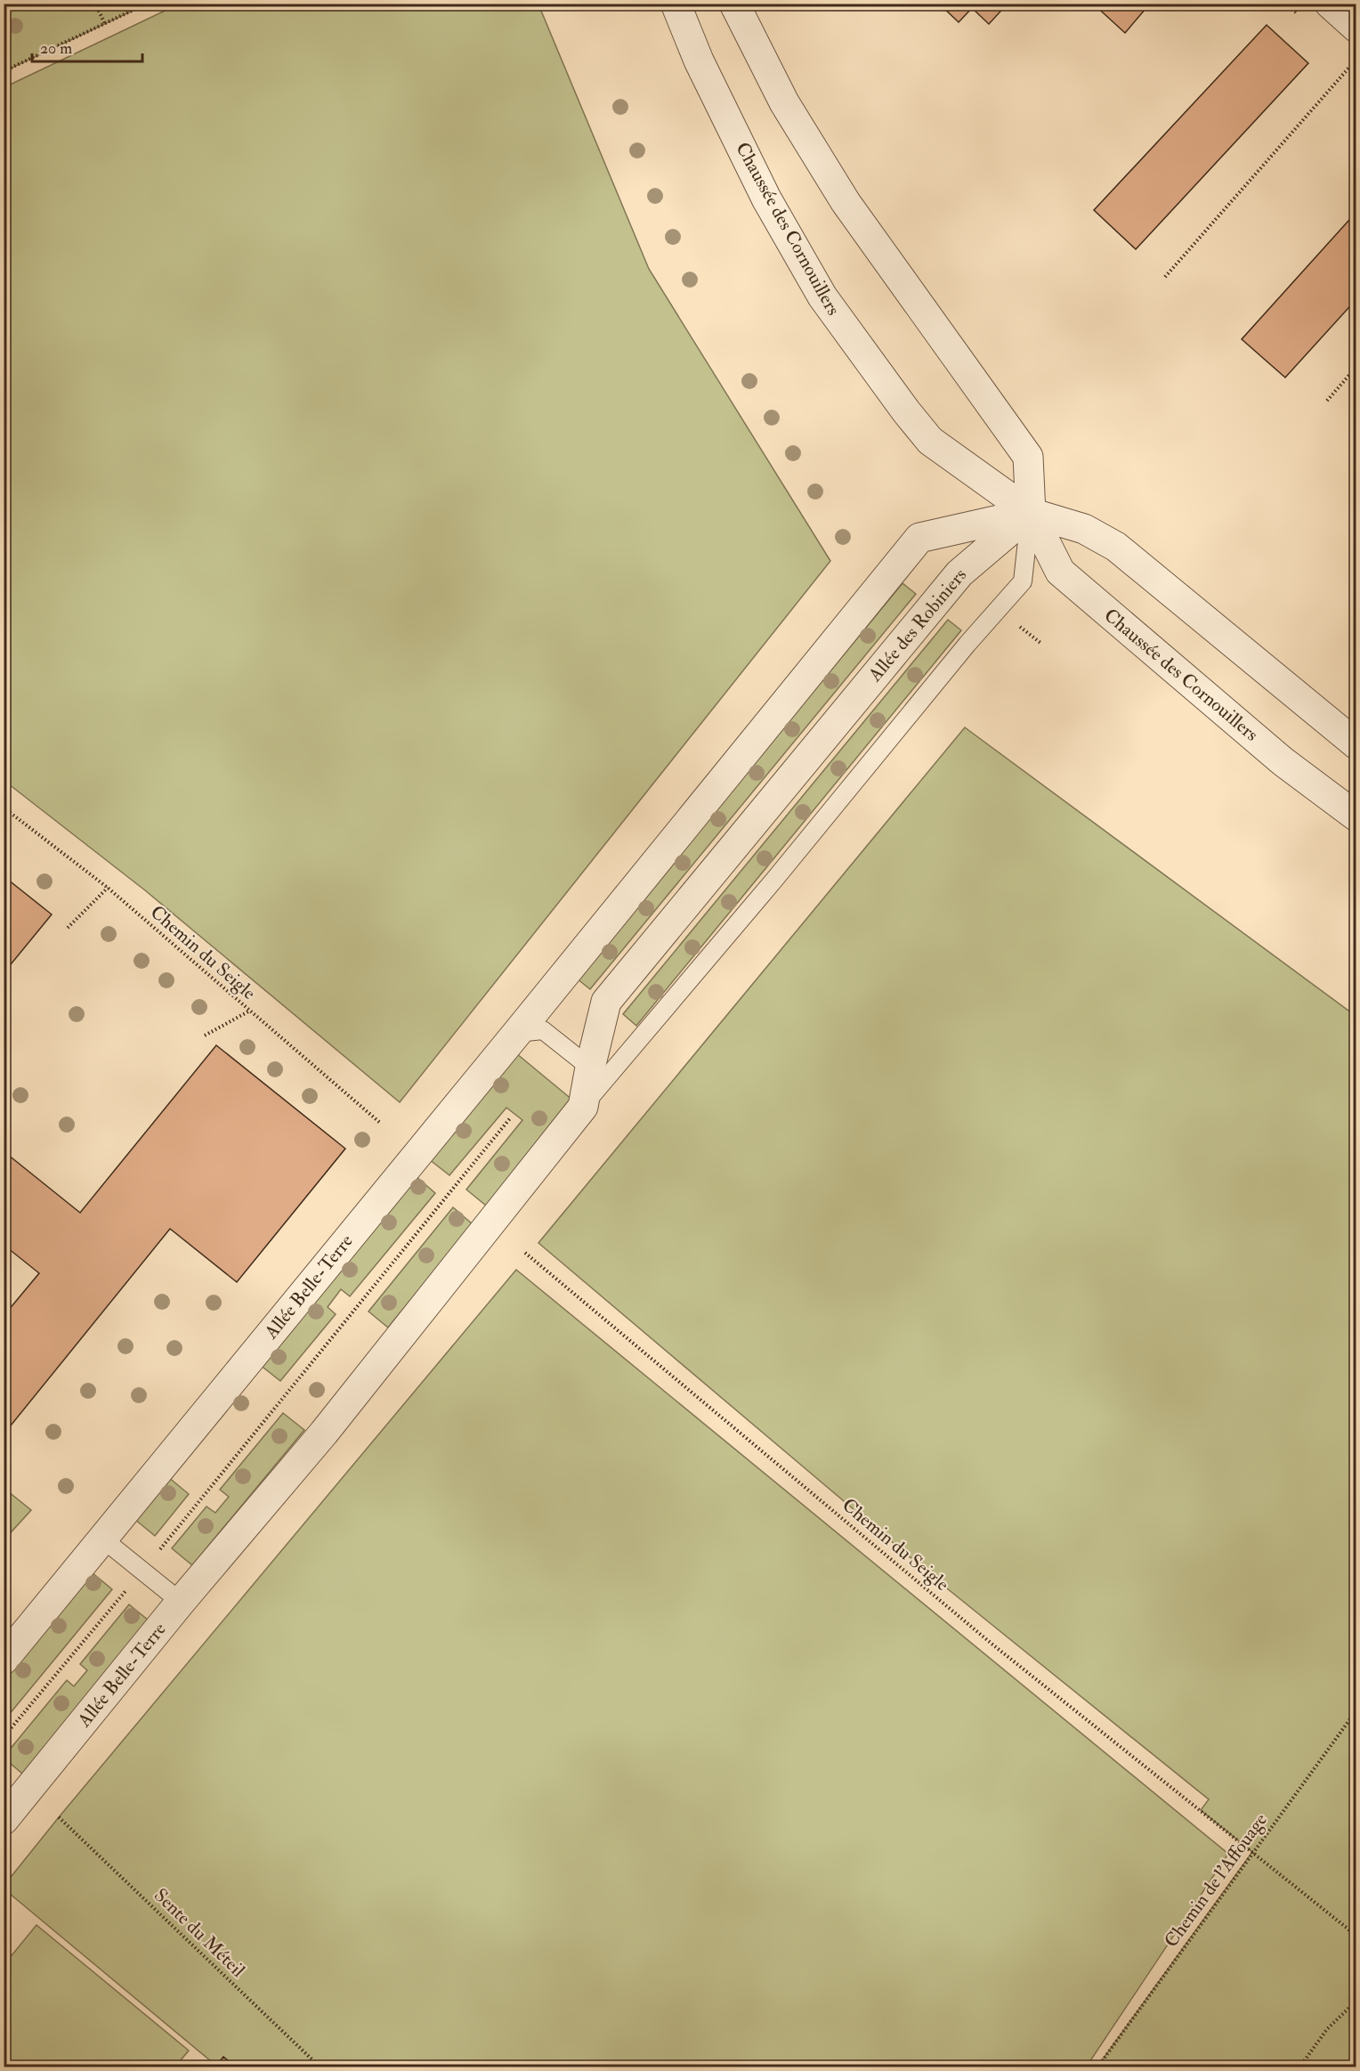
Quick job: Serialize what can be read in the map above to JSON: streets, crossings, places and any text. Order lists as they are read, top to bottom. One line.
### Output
{"streets":{"street":["Chaussée des Cornouillers","Allée des Robiniers","Allée Belle-Terre"],"path":["Chemin du Seigle","Chemin de l'Affouage","Sente du Méteil"]},"crossings":[["Chaussée des Cornouillers","Allée des Robiniers"],["Chaussée des Cornouillers","Allée Belle-Terre"],["Allée des Robiniers","Allée Belle-Terre"],["Chemin du Seigle","Chemin de l'Affouage"]],"scale_bar":"20 m"}
